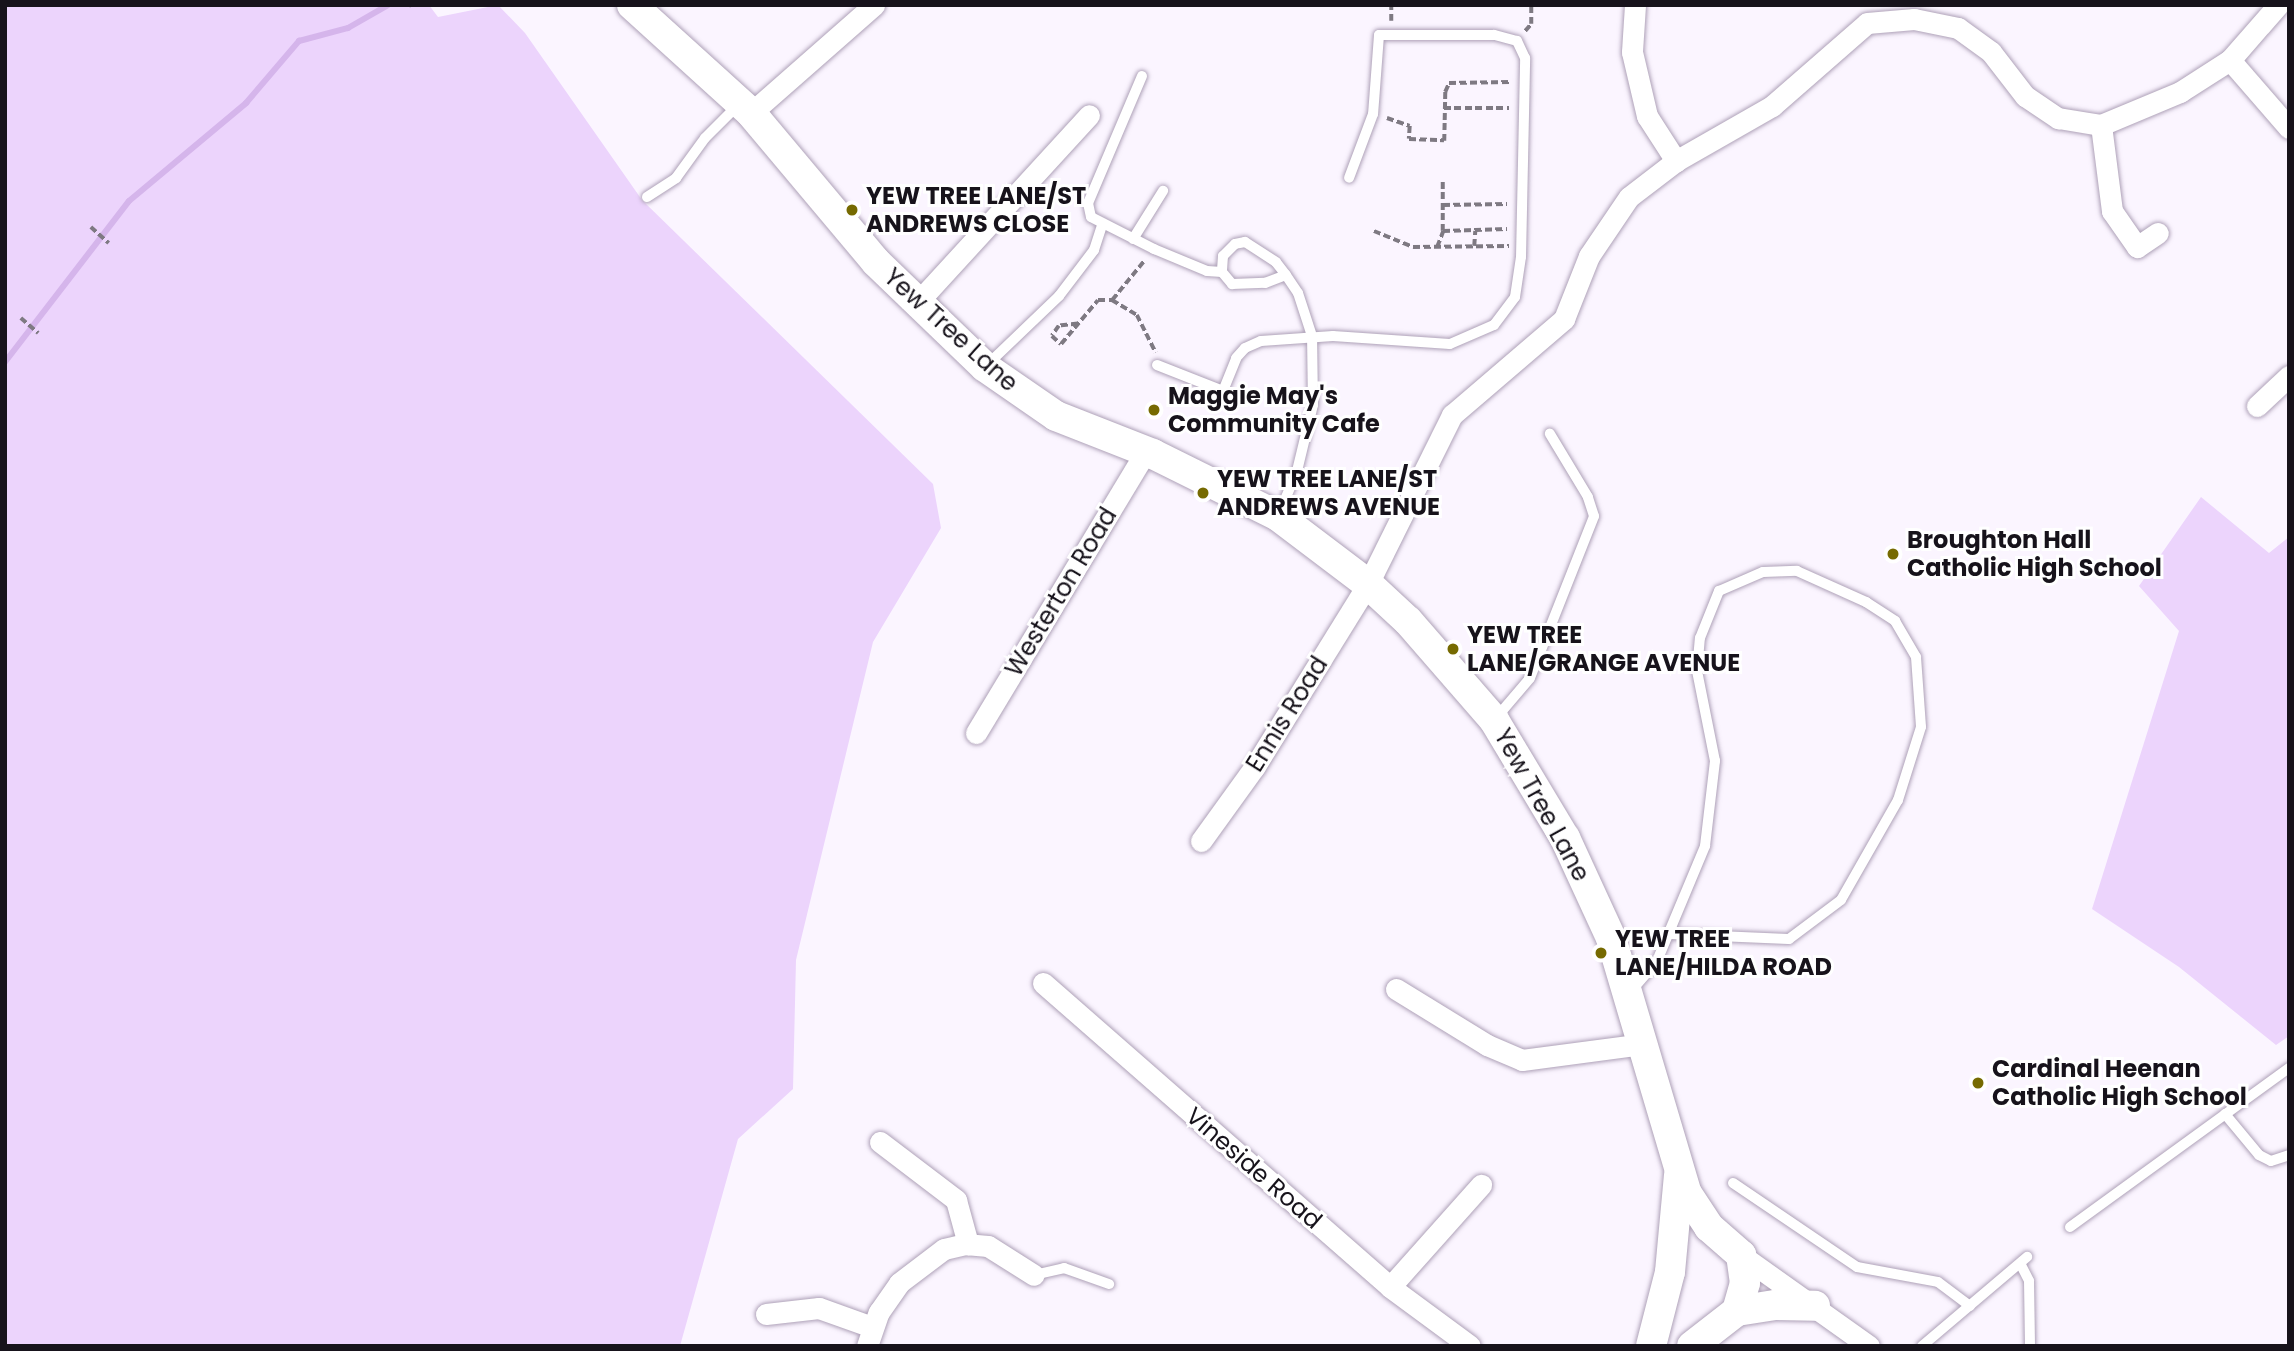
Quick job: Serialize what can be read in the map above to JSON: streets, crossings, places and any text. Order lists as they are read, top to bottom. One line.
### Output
{"streets":{"street":["Yew Tree Lane","Westerton Road","Ennis Road","Vineside Road"]},"crossings":[["Yew Tree Lane","Westerton Road"],["Yew Tree Lane","Ennis Road"]],"places":["YEW TREE LANE/ST ANDREWS CLOSE","Maggie May's Community Cafe","YEW TREE LANE/ST ANDREWS AVENUE","Broughton Hall Catholic High School","YEW TREE LANE/GRANGE AVENUE","YEW TREE LANE/HILDA ROAD","Cardinal Heenan Catholic High School"]}
